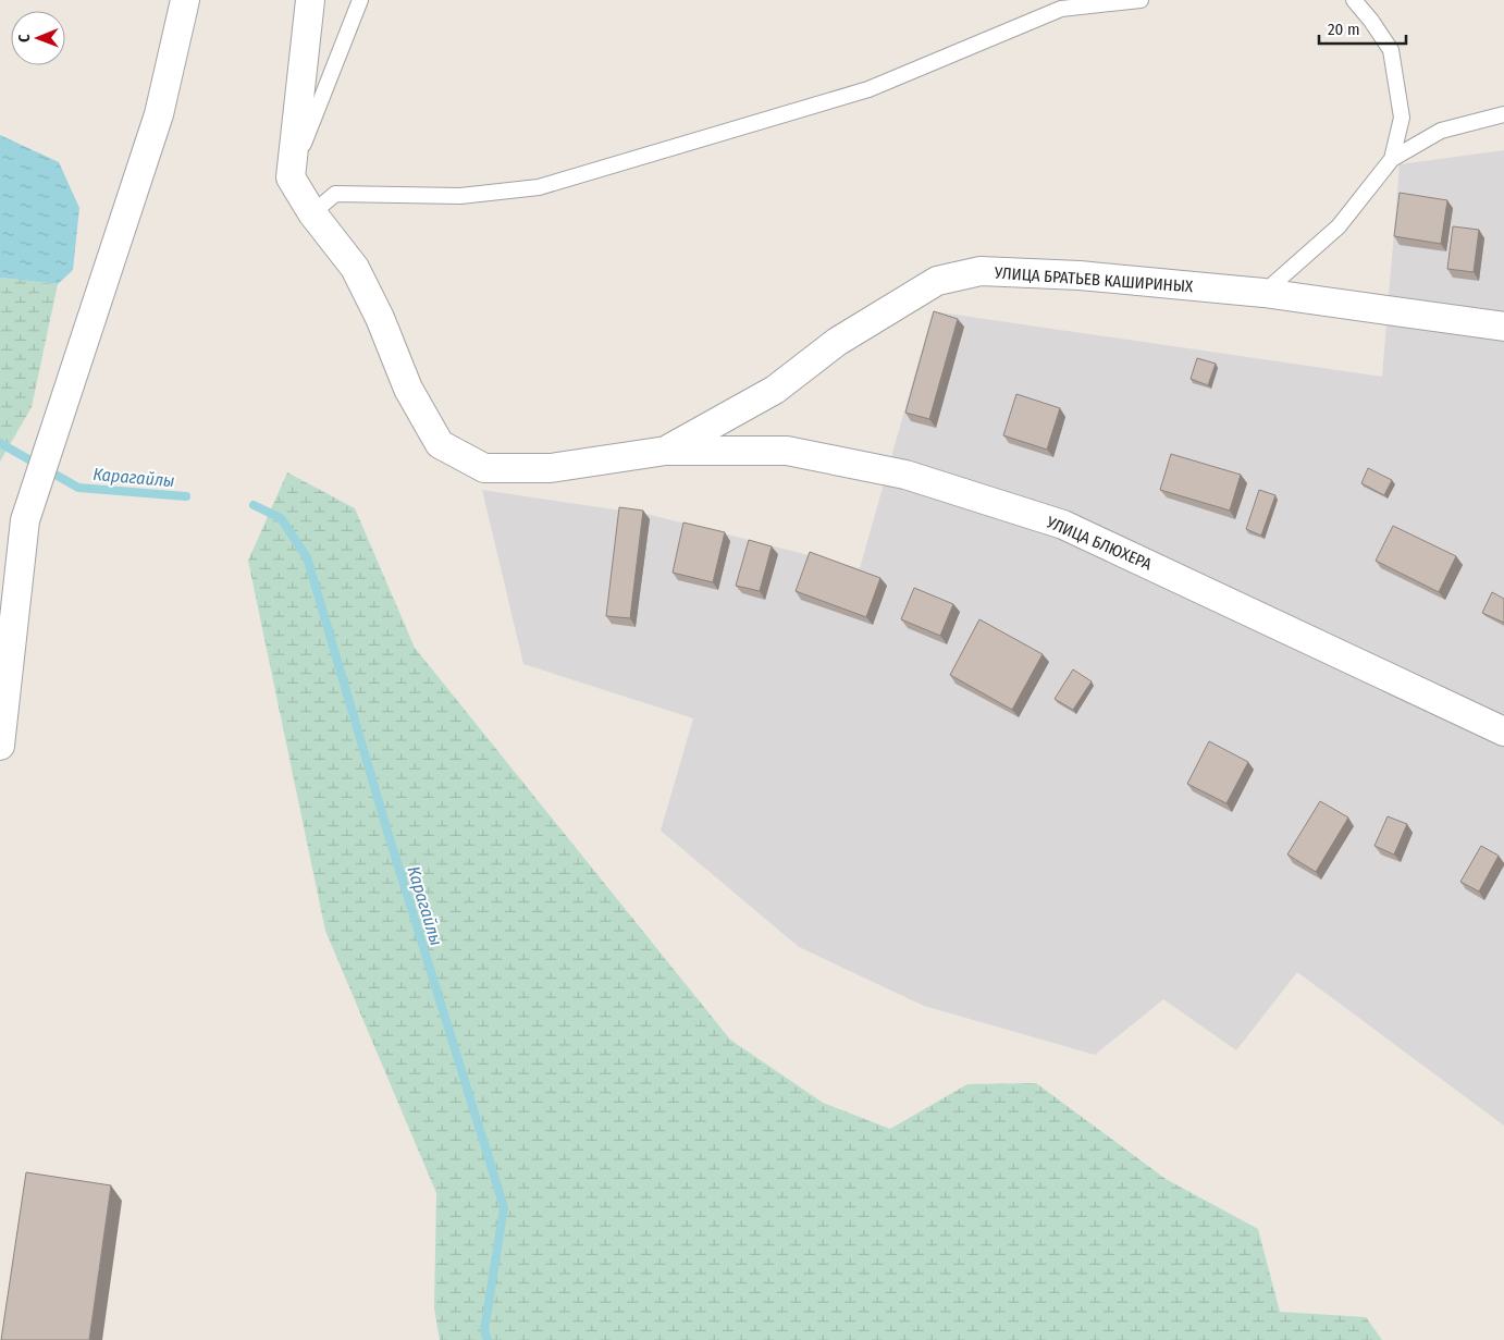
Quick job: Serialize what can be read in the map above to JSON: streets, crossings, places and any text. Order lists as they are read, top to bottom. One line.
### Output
{"streets":{"street":["УЛИЦА БРАТЬЕВ КАШИРИНЫХ","УЛИЦА БЛЮХЕРА"]},"crossings":[["УЛИЦА БРАТЬЕВ КАШИРИНЫХ","УЛИЦА БЛЮХЕРА"]],"water":["Карагайлы"],"scale_bar":"20 m","north":"left"}
